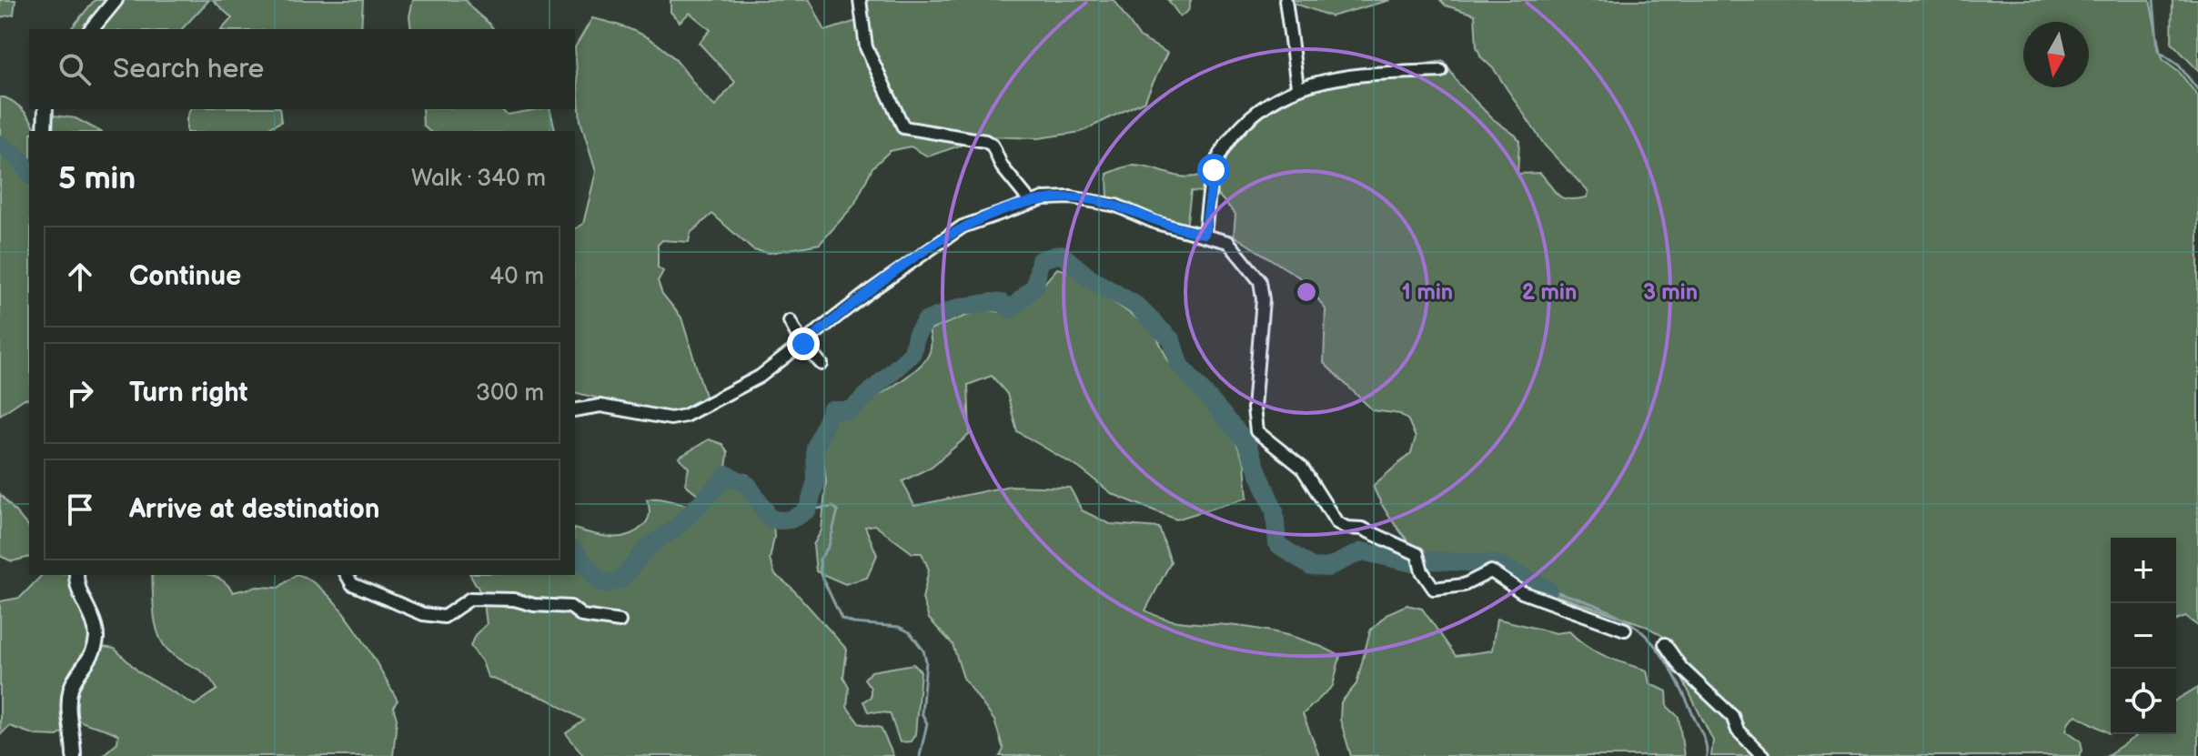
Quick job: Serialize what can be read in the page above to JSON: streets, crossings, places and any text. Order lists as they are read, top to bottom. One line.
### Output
{"north":"bottom","page":{"search":"Search here","heading":["5 min","Walk · 340 m"],"list":[["Continue","40 m"],["Turn right","300 m"],"Arrive at destination"],"map_buttons":["+","−"]},"rings":["1 min","2 min","3 min"]}
